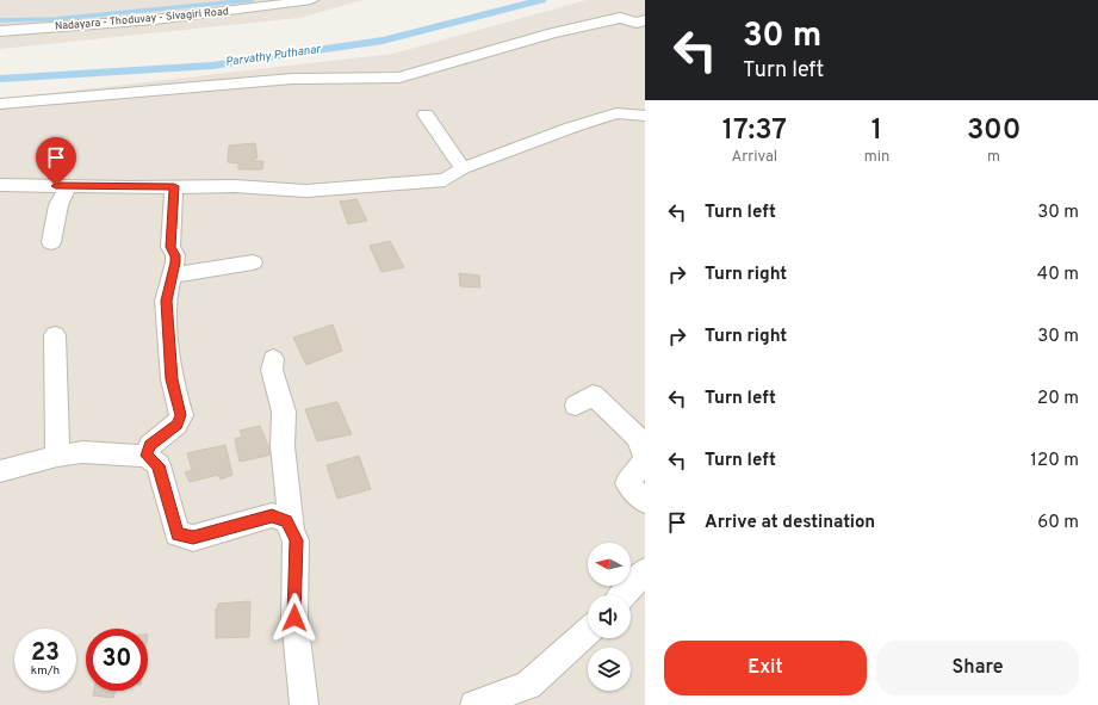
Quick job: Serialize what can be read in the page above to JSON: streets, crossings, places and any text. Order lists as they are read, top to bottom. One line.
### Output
{"streets":{"street":["Nadayara - Thoduvay - Sivagiri Road"]},"water":["Parvathy Puthanar"],"north":"left","page":{"turn":["30 m","Turn left"],"eta":["17:37","Arrival","1","min","300","m"],"list":[{"name":"Turn left","value":"30 m"},{"name":"Turn right","value":"40 m"},{"name":"Turn right","value":"30 m"},{"name":"Turn left","value":"20 m"},{"name":"Turn left","value":"120 m"},{"name":"Arrive at destination","value":"60 m"}],"speed":"23 km/h","limit":"30","buttons":["Exit","Share"]}}
